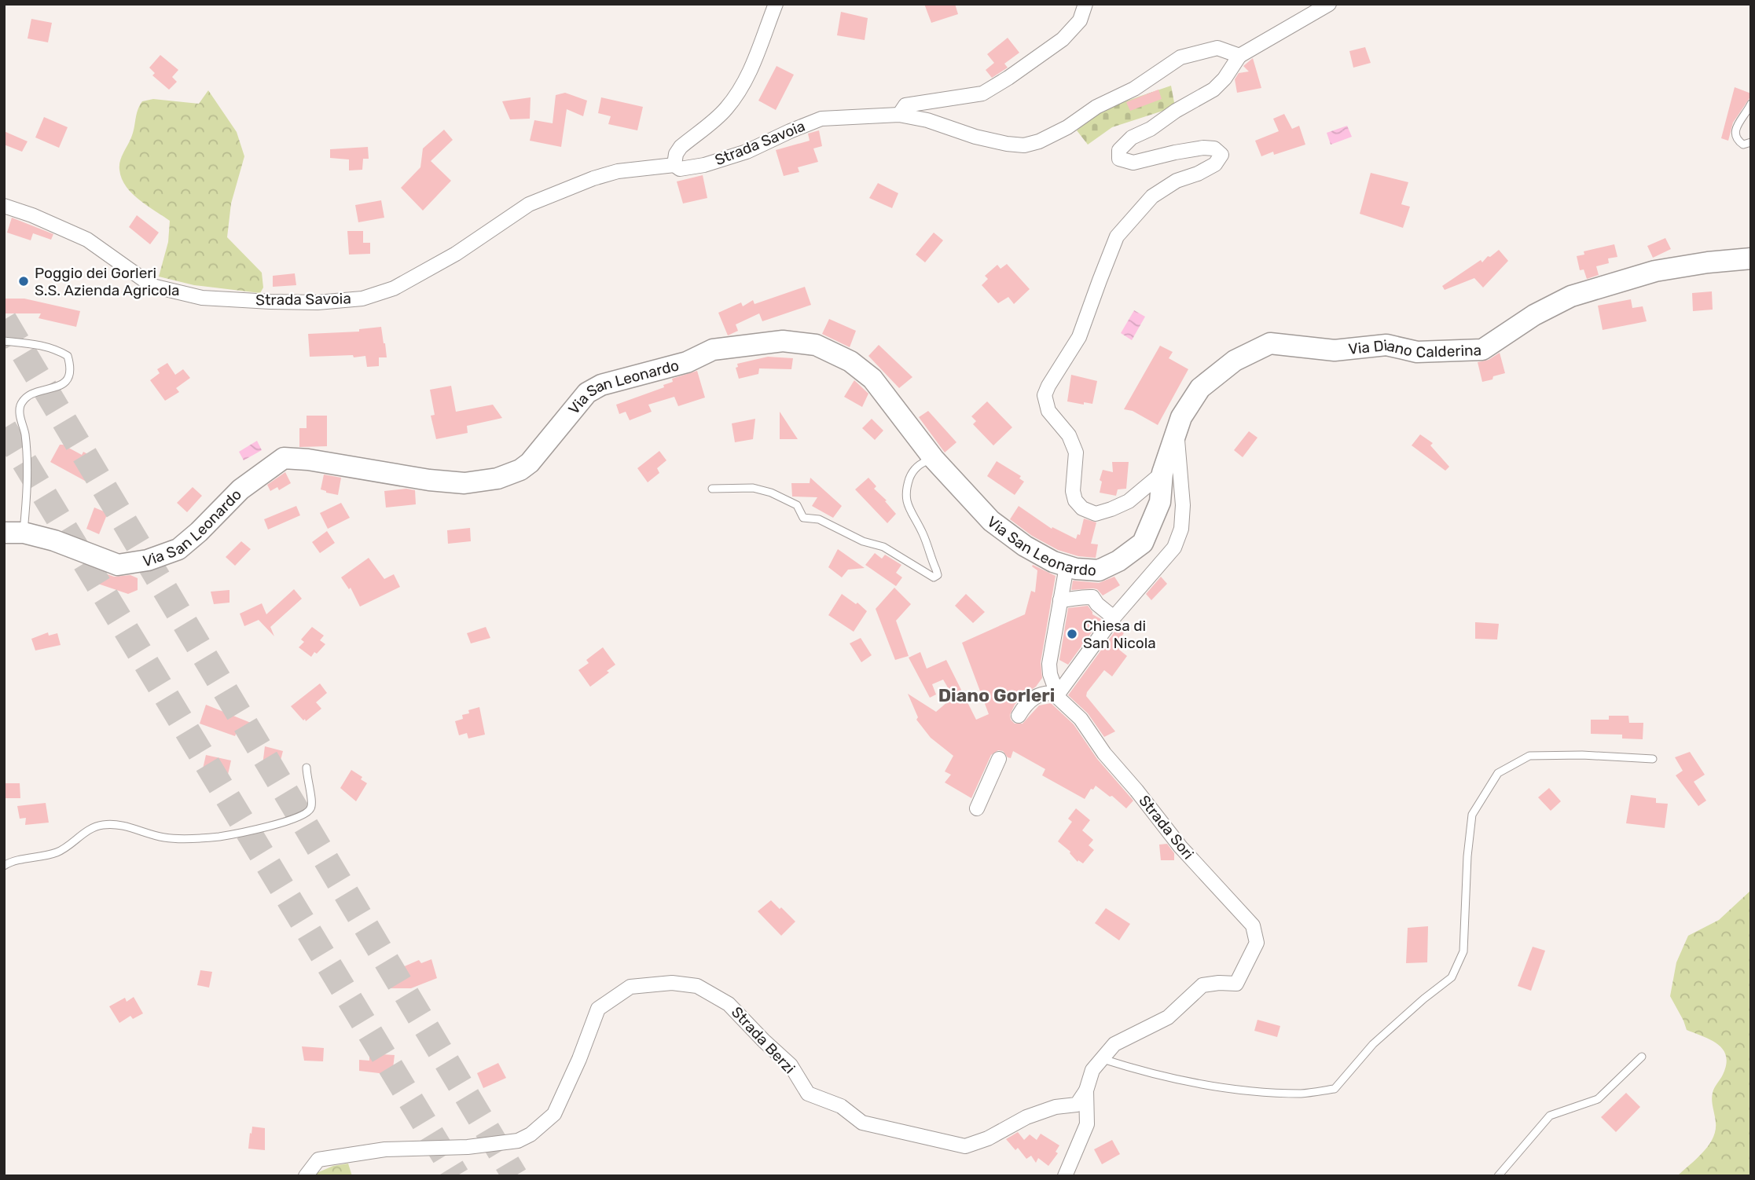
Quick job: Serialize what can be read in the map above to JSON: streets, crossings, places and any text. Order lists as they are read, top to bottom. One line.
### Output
{"streets":{"main road":["Via Diano Calderina","Via San Leonardo"],"street":["Strada Savoia","Strada Sori","Strada Berzi"]},"crossings":[["Via Diano Calderina","Via San Leonardo"],["Strada Sori","Strada Berzi"]],"districts":["Diano Gorleri"],"places":["Poggio dei Gorleri S.S. Azienda Agricola","Chiesa di San Nicola"]}
